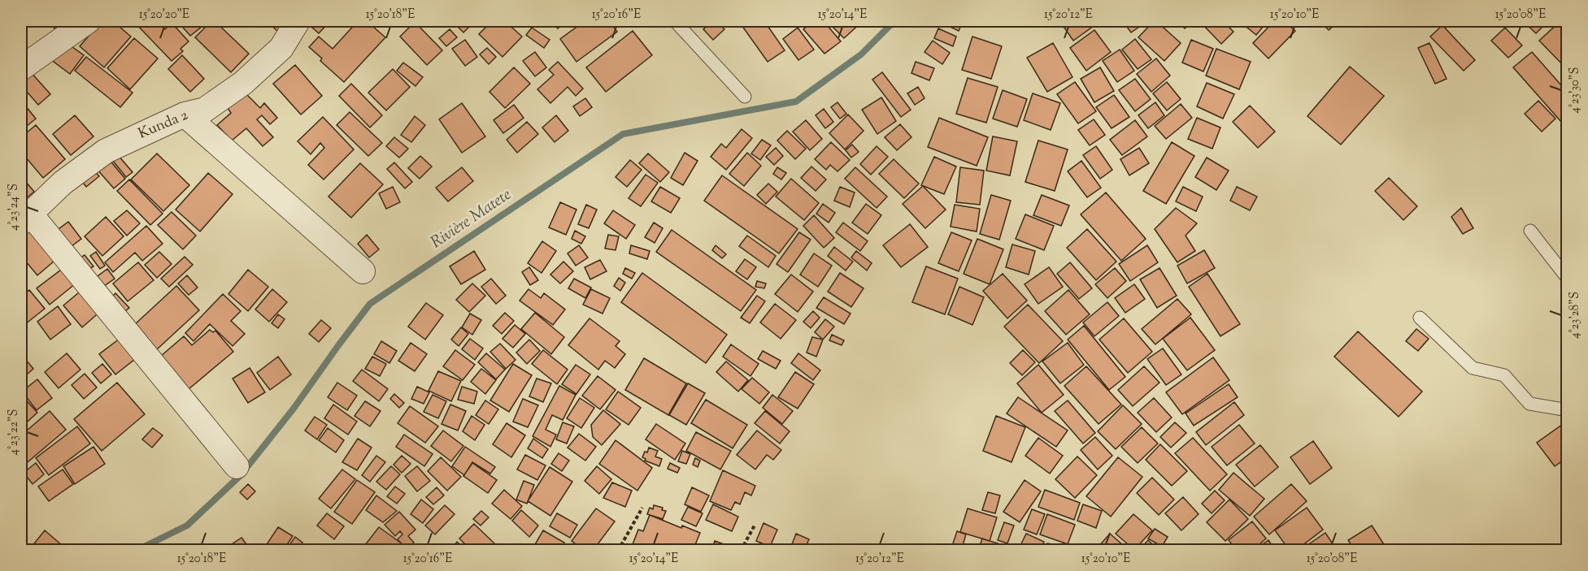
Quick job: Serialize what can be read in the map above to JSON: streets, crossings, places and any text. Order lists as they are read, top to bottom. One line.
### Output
{"streets":{"street":["Kunda 2"]},"water":["Rivière Matete"],"coordinates":["15°20'20\"E","15°20'18\"E","15°20'16\"E","15°20'14\"E","15°20'12\"E","15°20'10\"E","15°20'08\"E","4°23'30\"S","4°23'24\"S","4°23'28\"S","4°23'22\"S"]}
